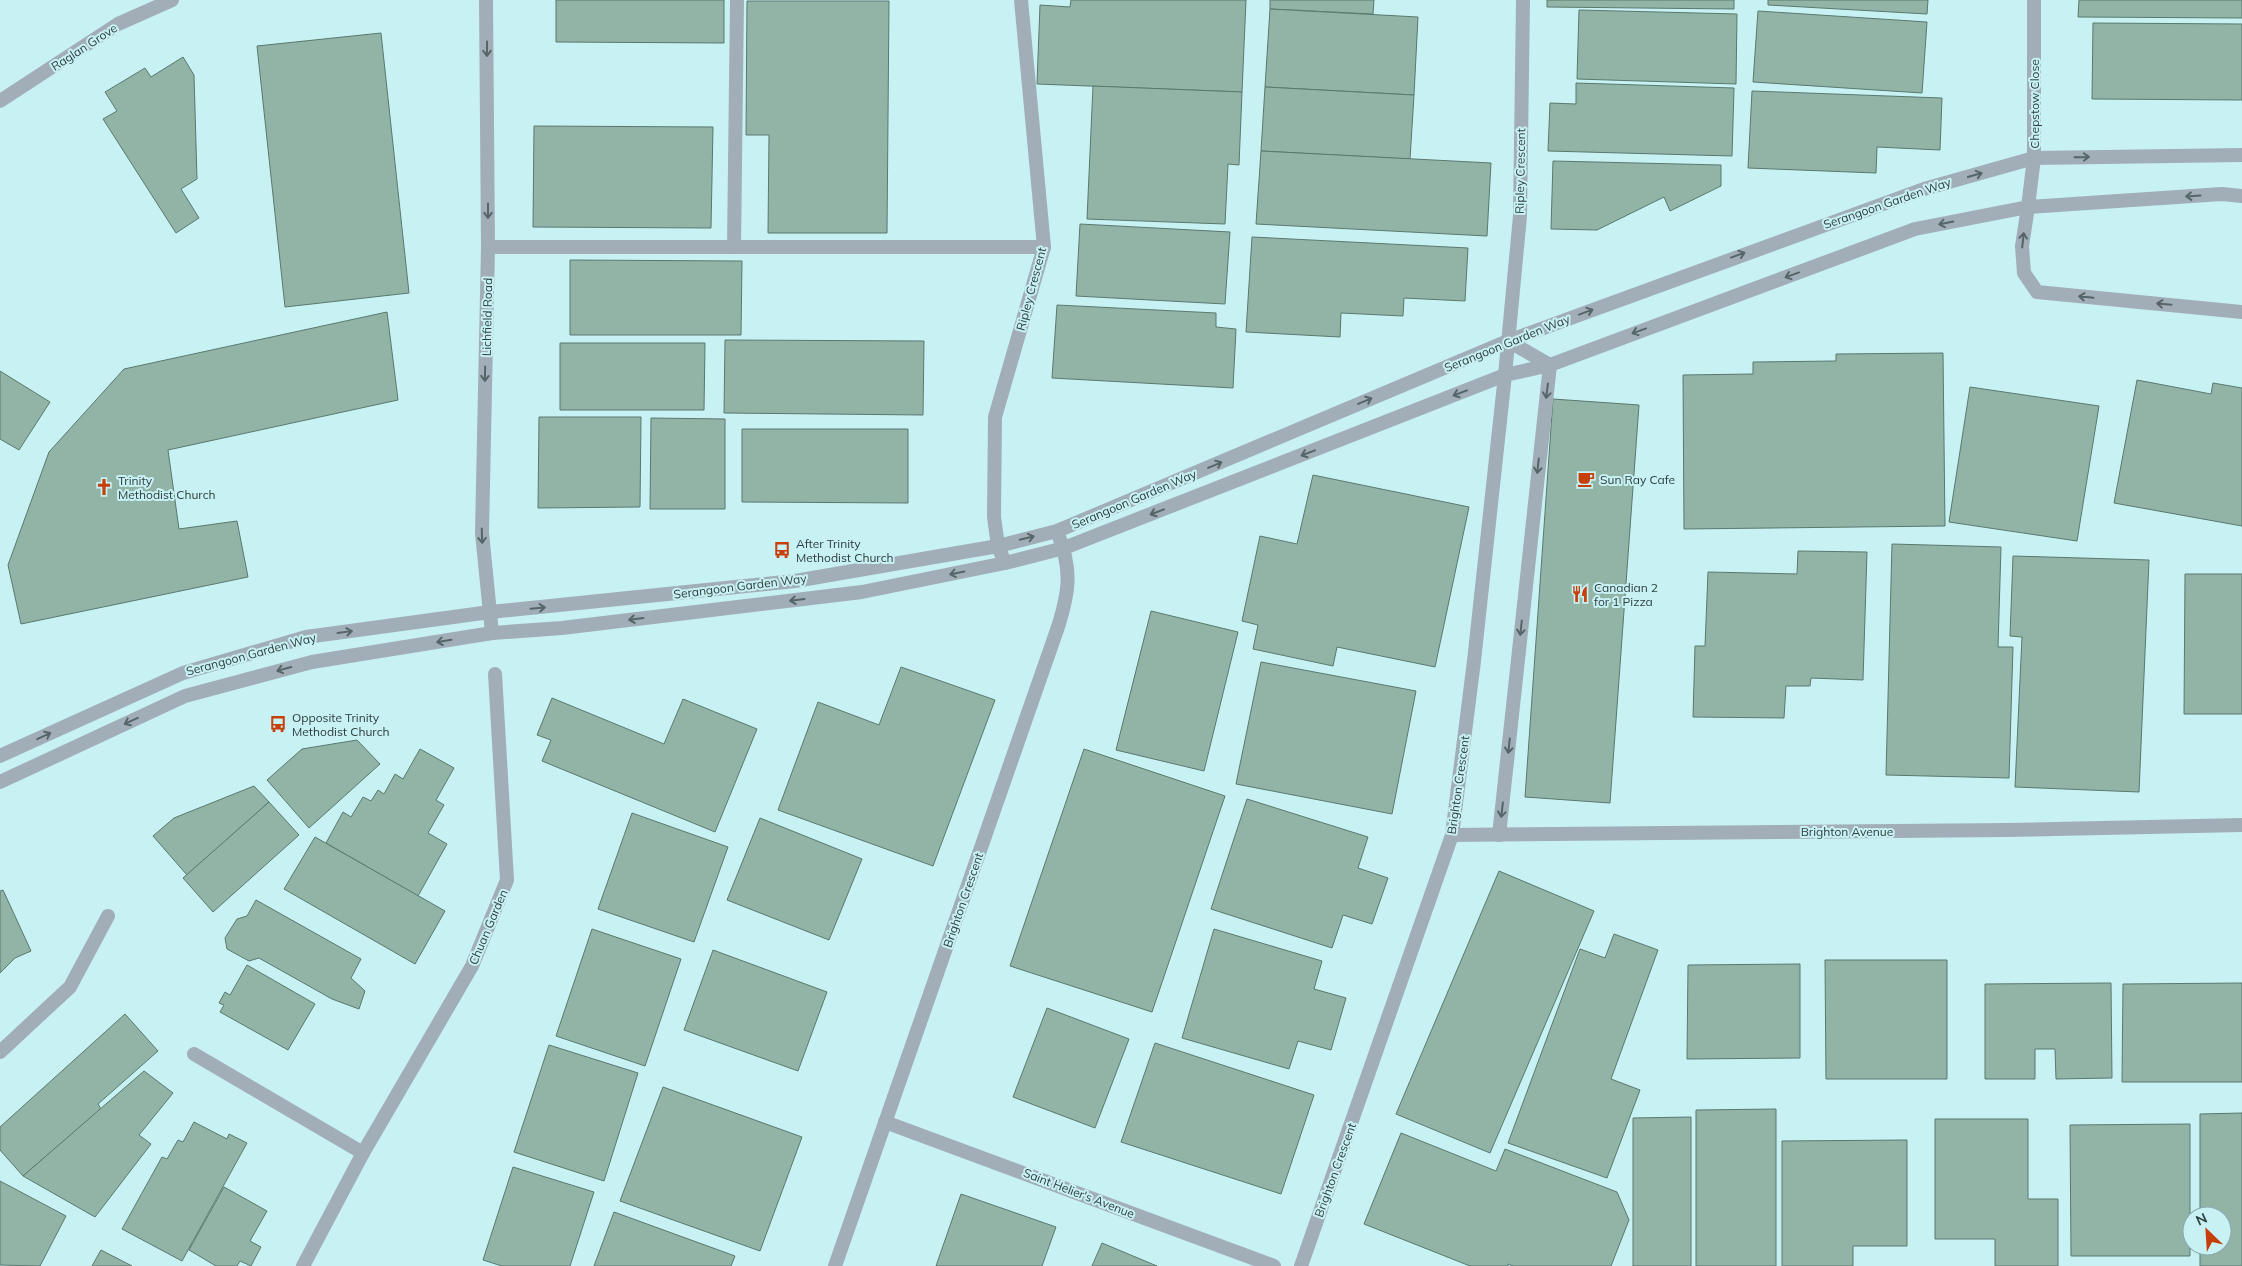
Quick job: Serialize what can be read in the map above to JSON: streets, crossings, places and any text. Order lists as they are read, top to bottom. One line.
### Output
{"streets":{"street":["Raglan Grove","Chepstow Close","Ripley Crescent","Serangoon Garden Way","Lichfield Road","Brighton Crescent","Brighton Avenue","Chuan Garden","Saint Helier's Avenue"]},"crossings":[["Chepstow Close","Serangoon Garden Way"],["Ripley Crescent","Serangoon Garden Way"],["Ripley Crescent","Brighton Crescent"],["Serangoon Garden Way","Lichfield Road"],["Serangoon Garden Way","Brighton Crescent"],["Brighton Crescent","Brighton Avenue"],["Brighton Crescent","Saint Helier's Avenue"]],"one_way":["Chepstow Close","Lichfield Road"],"places":{"cafe":["Sun Ray Cafe"],"church":["Trinity Methodist Church"],"bus stop":["After Trinity Methodist Church","Opposite Trinity Methodist Church"],"restaurant":["Canadian 2 for 1 Pizza"]},"north":"top left"}
